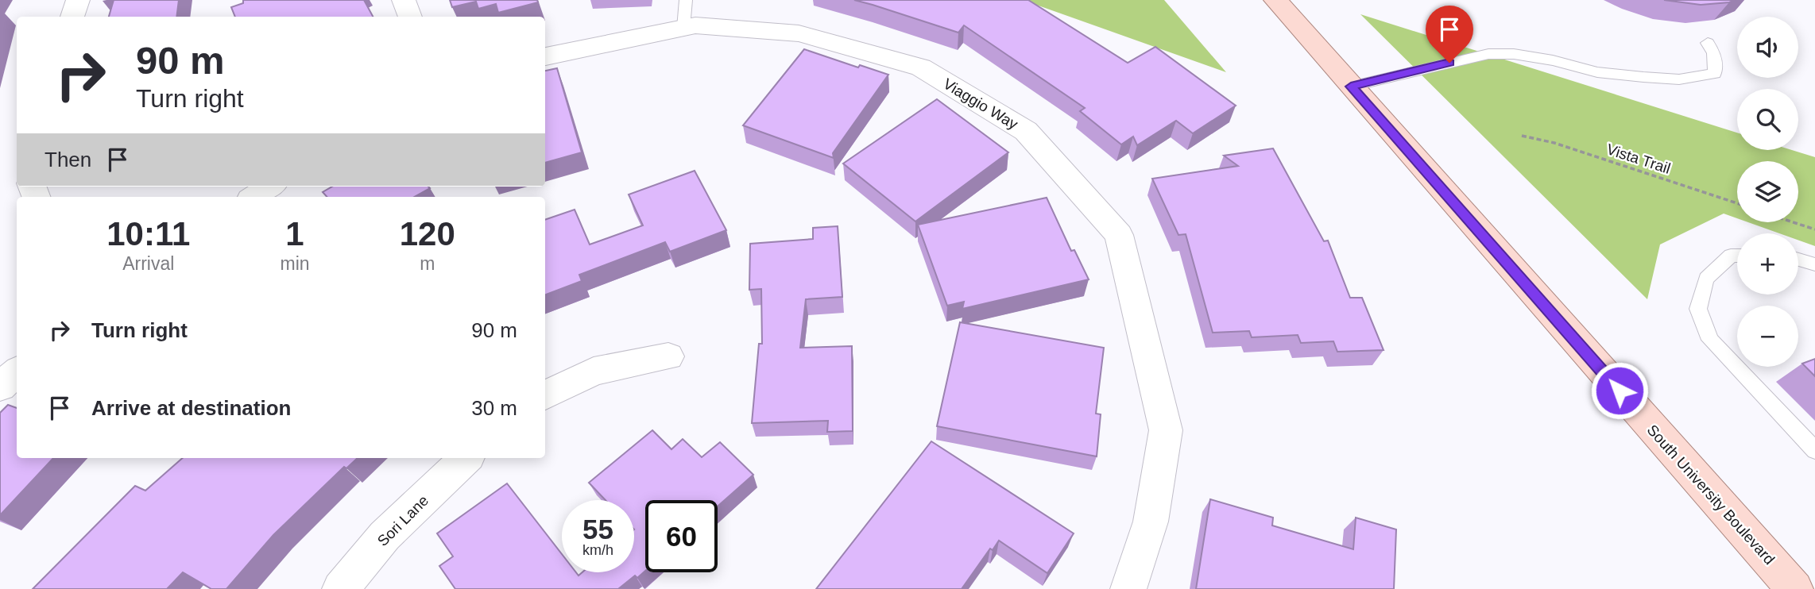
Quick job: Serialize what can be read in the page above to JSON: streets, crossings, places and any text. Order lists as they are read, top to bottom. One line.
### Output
{"streets":{"main road":["South University Boulevard"],"street":["Viaggio Way","Sori Lane"],"path":["Vista Trail"]},"page":{"map_buttons":["+","−"],"turn":["90 m","Turn right"],"then":"Then","eta":["10:11","Arrival","1","min","120","m"],"list":[{"name":"Turn right","value":"90 m"},{"name":"Arrive at destination","value":"30 m"}],"speed":"55 km/h","limit":"60"}}
